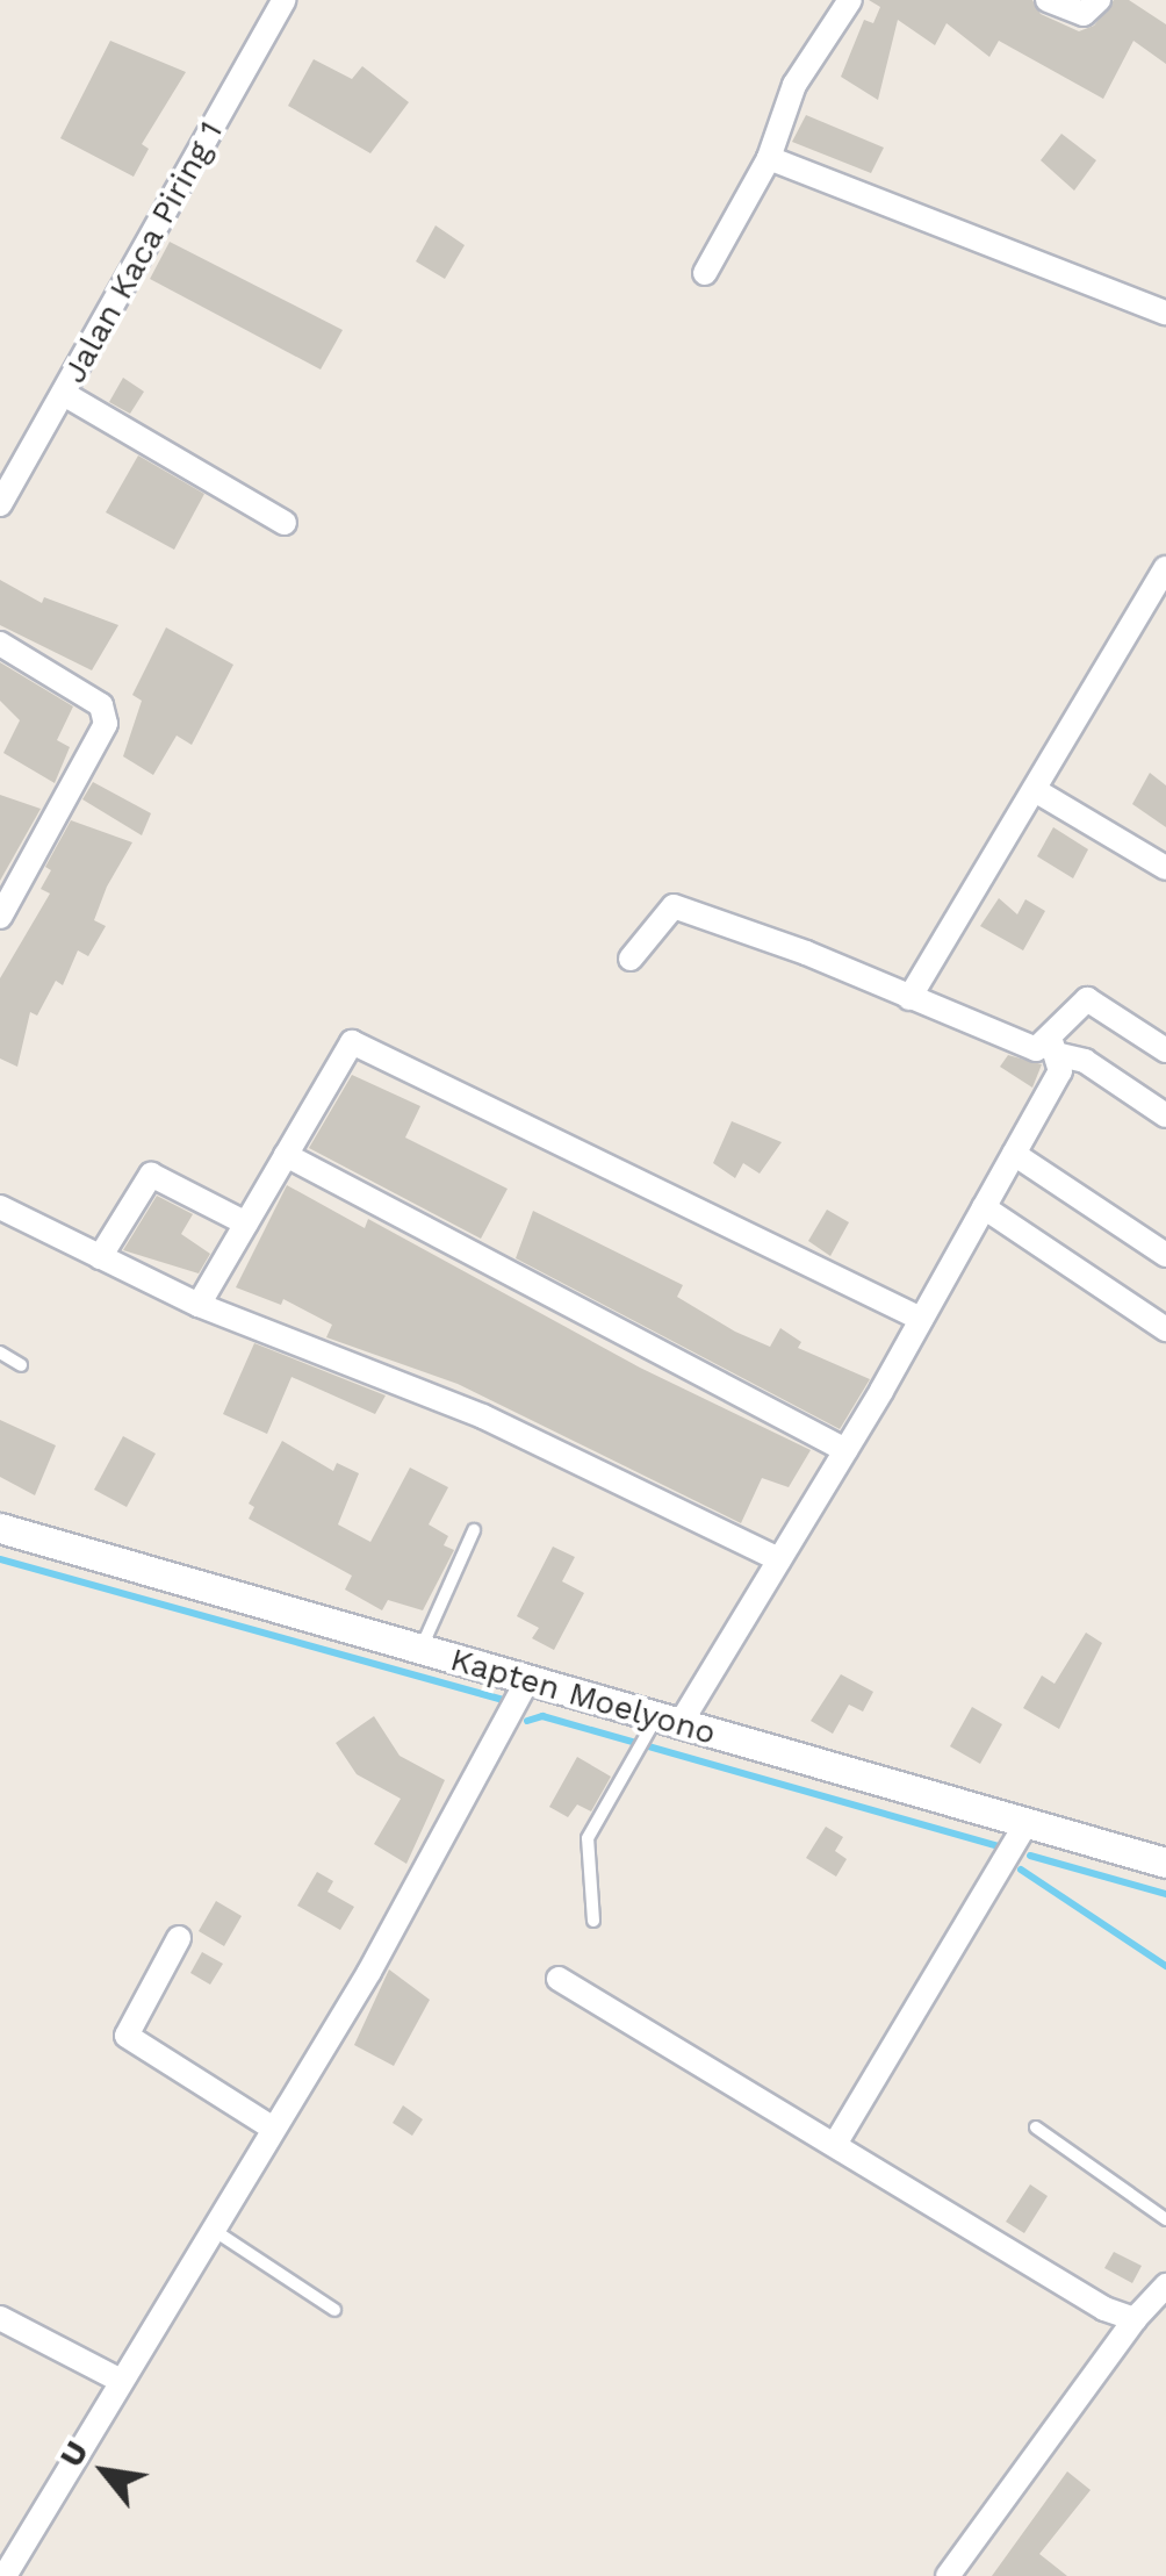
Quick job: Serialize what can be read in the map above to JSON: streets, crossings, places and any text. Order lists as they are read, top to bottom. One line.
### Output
{"streets":{"street":["Jalan Kaca Piring 1","Kapten Moelyono"]},"north":"top left"}
